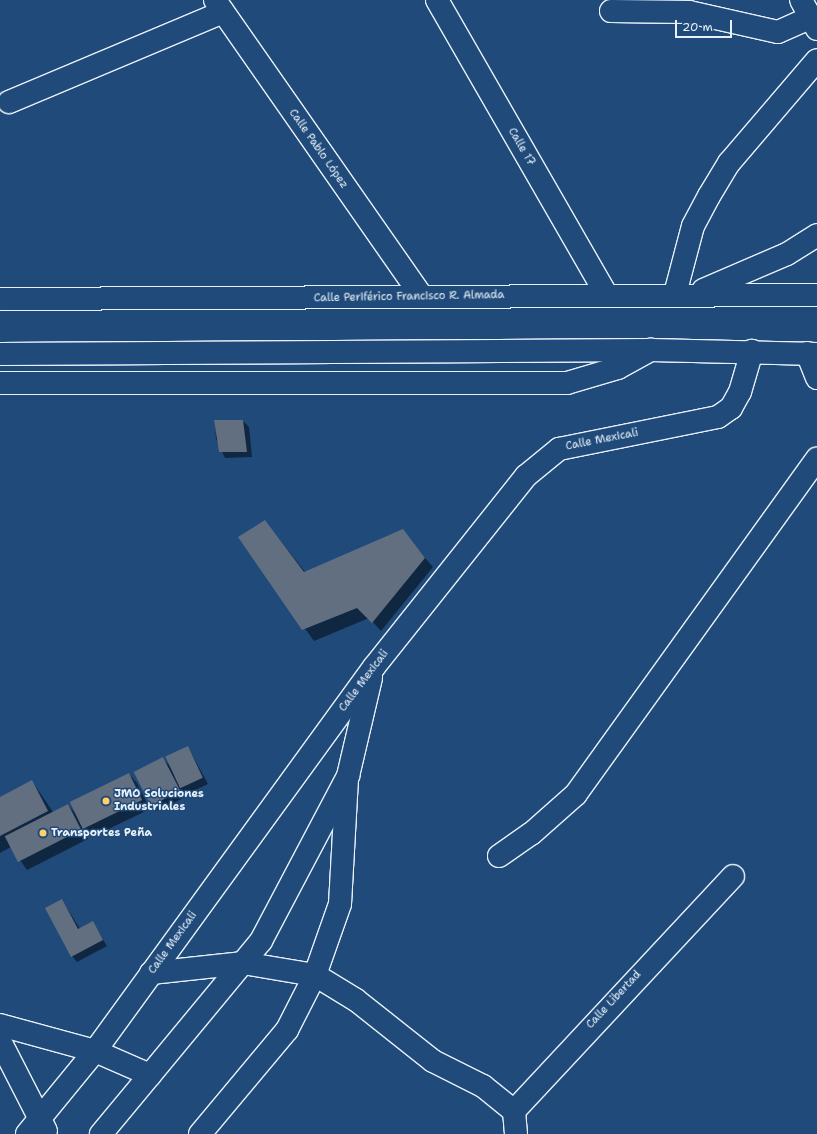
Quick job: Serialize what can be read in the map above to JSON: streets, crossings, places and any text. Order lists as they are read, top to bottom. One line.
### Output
{"streets":{"main road":["Calle 17","Calle Pablo López","Calle Periférico Francisco R. Almada","Calle Mexicali","Calle Libertad"]},"crossings":[["Calle 17","Calle Periférico Francisco R. Almada"],["Calle Pablo López","Calle Periférico Francisco R. Almada"]],"places":["JMO Soluciones Industriales","Transportes Peña"],"scale_bar":"20 m"}
